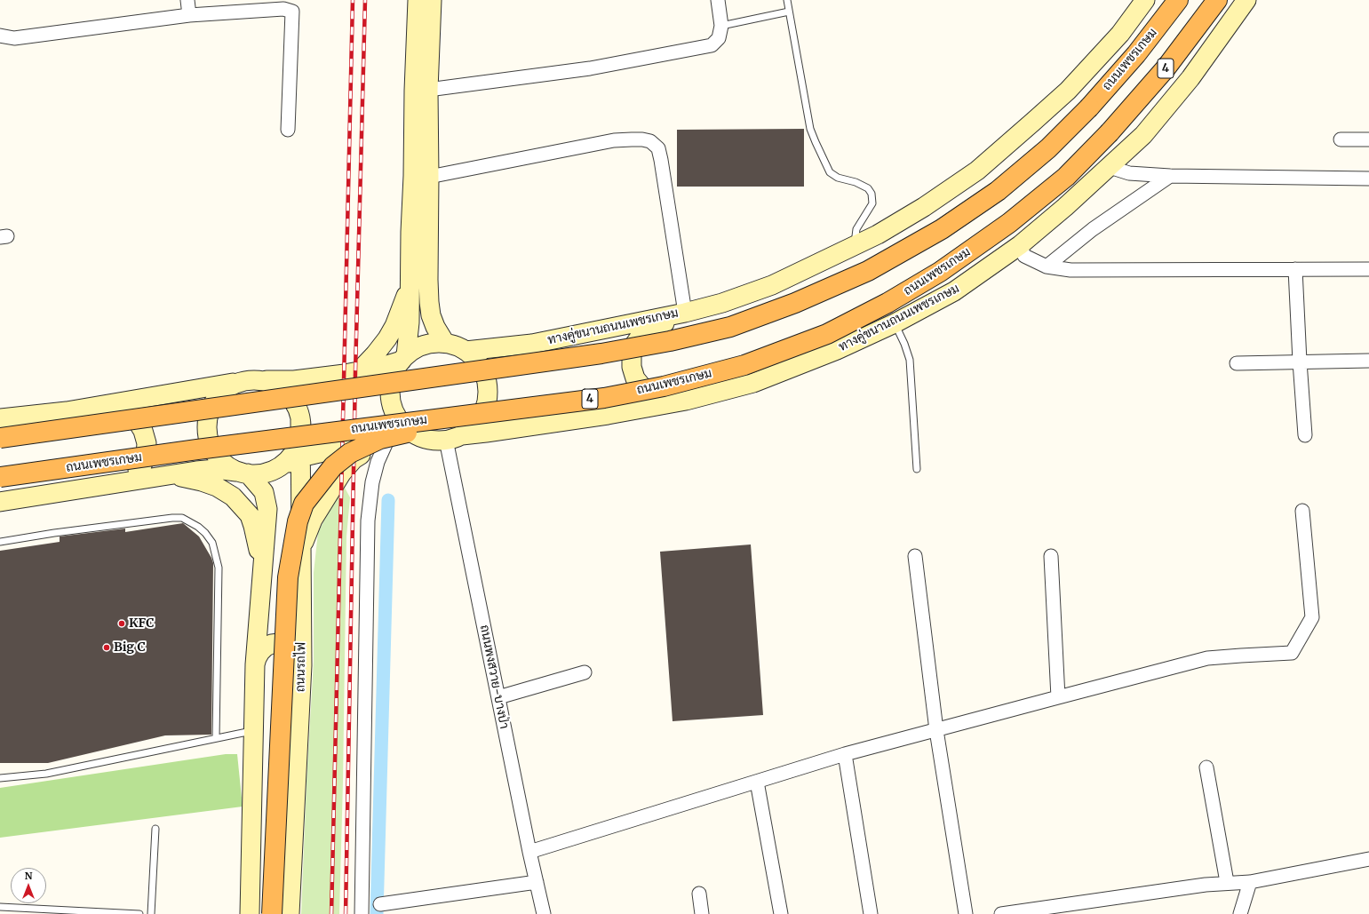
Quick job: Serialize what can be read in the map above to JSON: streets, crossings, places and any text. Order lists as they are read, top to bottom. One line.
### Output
{"streets":{"highway":["ถนนเพชรเกษม","4"],"main road":["ทางคู่ขนานถนนเพชรเกษม","ถนนรถไฟ"],"street":["ถนนพงสวาย-บางป่า"]},"crossings":[["ถนนเพชรเกษม","ทางคู่ขนานถนนเพชรเกษม"],["ถนนเพชรเกษม","ถนนรถไฟ"],["ถนนเพชรเกษม","ถนนพงสวาย-บางป่า"],["ทางคู่ขนานถนนเพชรเกษม","ถนนพงสวาย-บางป่า"]],"places":["KFC","Big C"],"north":"top"}
